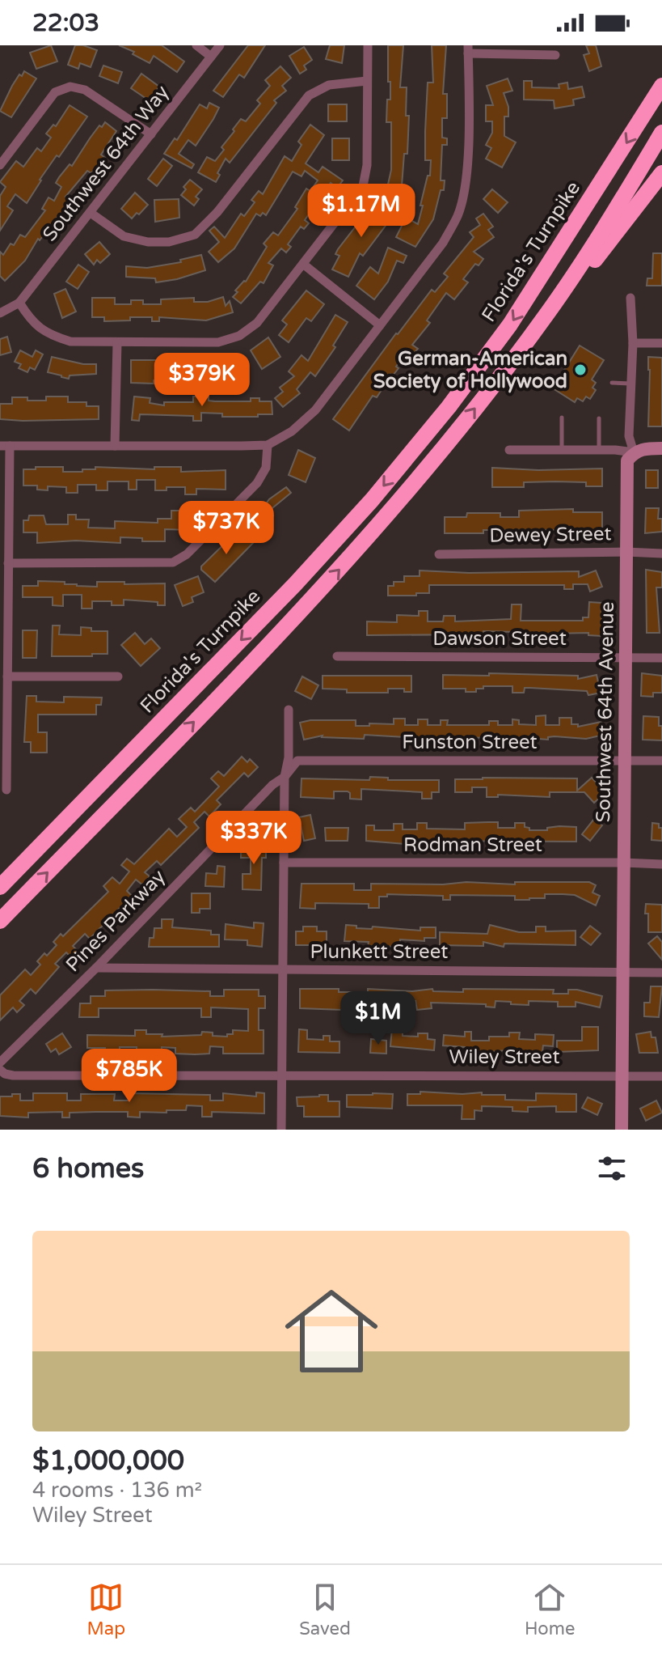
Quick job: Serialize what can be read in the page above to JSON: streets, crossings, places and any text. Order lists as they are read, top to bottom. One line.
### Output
{"streets":{"highway":["Florida's Turnpike"],"street":["Southwest 64th Way","Dewey Street","Dawson Street","Southwest 64th Avenue","Funston Street","Rodman Street","Pines Parkway","Plunkett Street","Wiley Street"]},"crossings":[["Dewey Street","Southwest 64th Avenue"],["Dawson Street","Southwest 64th Avenue"],["Southwest 64th Avenue","Funston Street"],["Southwest 64th Avenue","Rodman Street"],["Southwest 64th Avenue","Plunkett Street"],["Southwest 64th Avenue","Wiley Street"],["Funston Street","Pines Parkway"],["Pines Parkway","Plunkett Street"]],"places":["German-American Society of Hollywood"],"page":{"status":"22:03","price":["$1.17M","$379K","$737K","$337K","$1M","$785K"],"heading":"6 homes","list":[{"name":"$1,000,000","note":"4 rooms · 136 m² · Wiley Street"}],"tabs":["Map","Saved","Home"]}}
